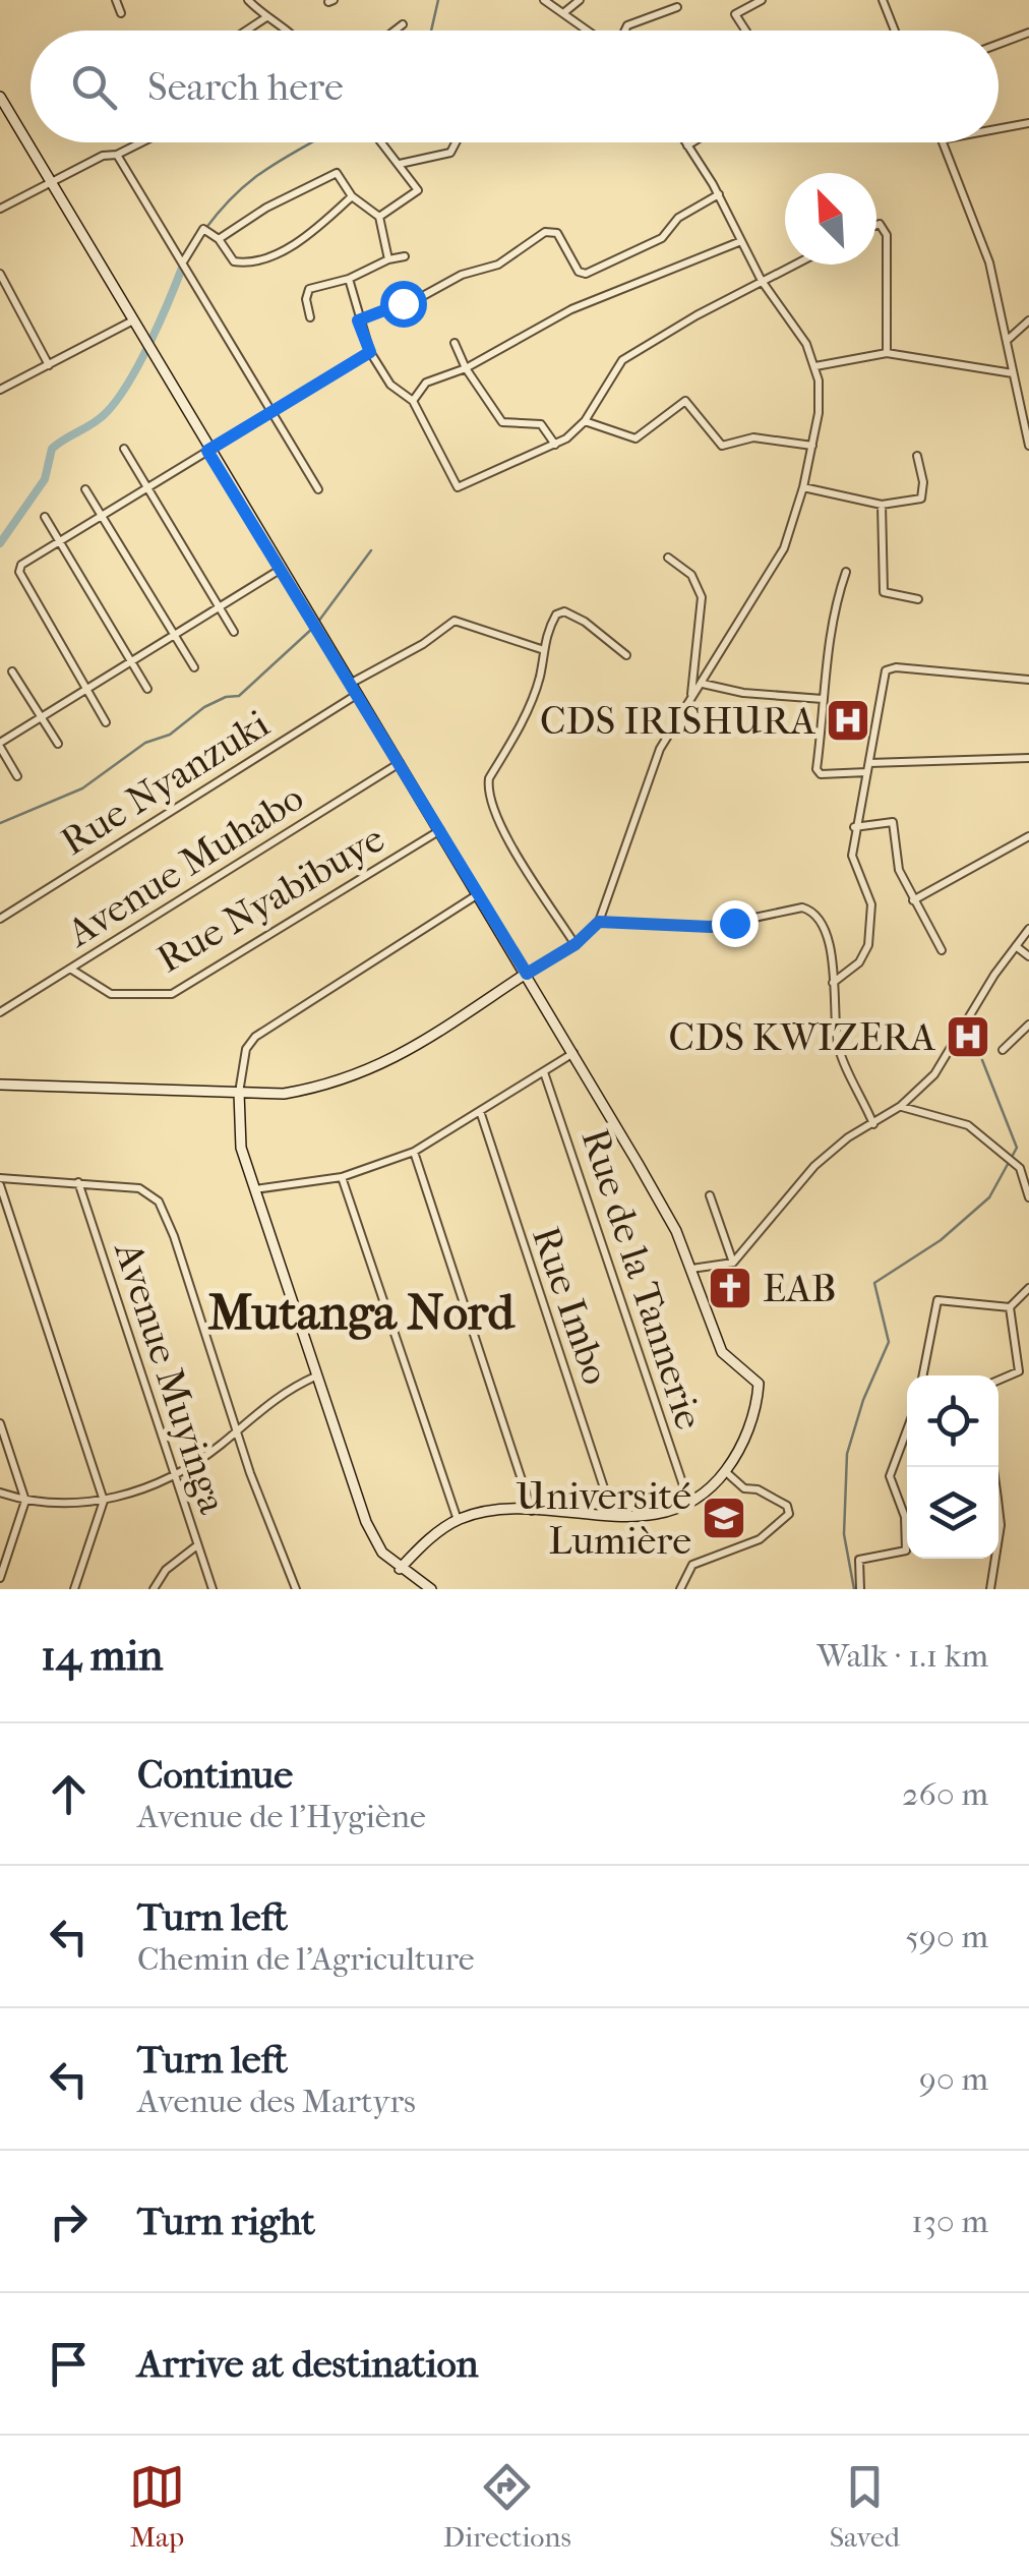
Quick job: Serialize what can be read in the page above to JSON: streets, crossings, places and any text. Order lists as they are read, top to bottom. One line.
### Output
{"streets":{"street":["Rue Nyanzuki","Avenue Muhabo","Rue Nyabibuye","Rue de la Tannerie","Rue Imbo","Avenue Muyinga"]},"crossings":[["Avenue Muhabo","Rue Nyabibuye"]],"districts":["Mutanga Nord"],"places":{"hospital":["CDS IRISHURA","CDS KWIZERA"],"church":["EAB"],"school or university":["Université Lumière"]},"north":"top left","page":{"search":"Search here","heading":["14 min","Walk · 1.1 km"],"list":[["Continue","Avenue de l'Hygiène","260 m"],["Turn left","Chemin de l'Agriculture","590 m"],["Turn left","Avenue des Martyrs","90 m"],["Turn right","130 m"],"Arrive at destination"],"nav":["Map","Directions","Saved"]}}
